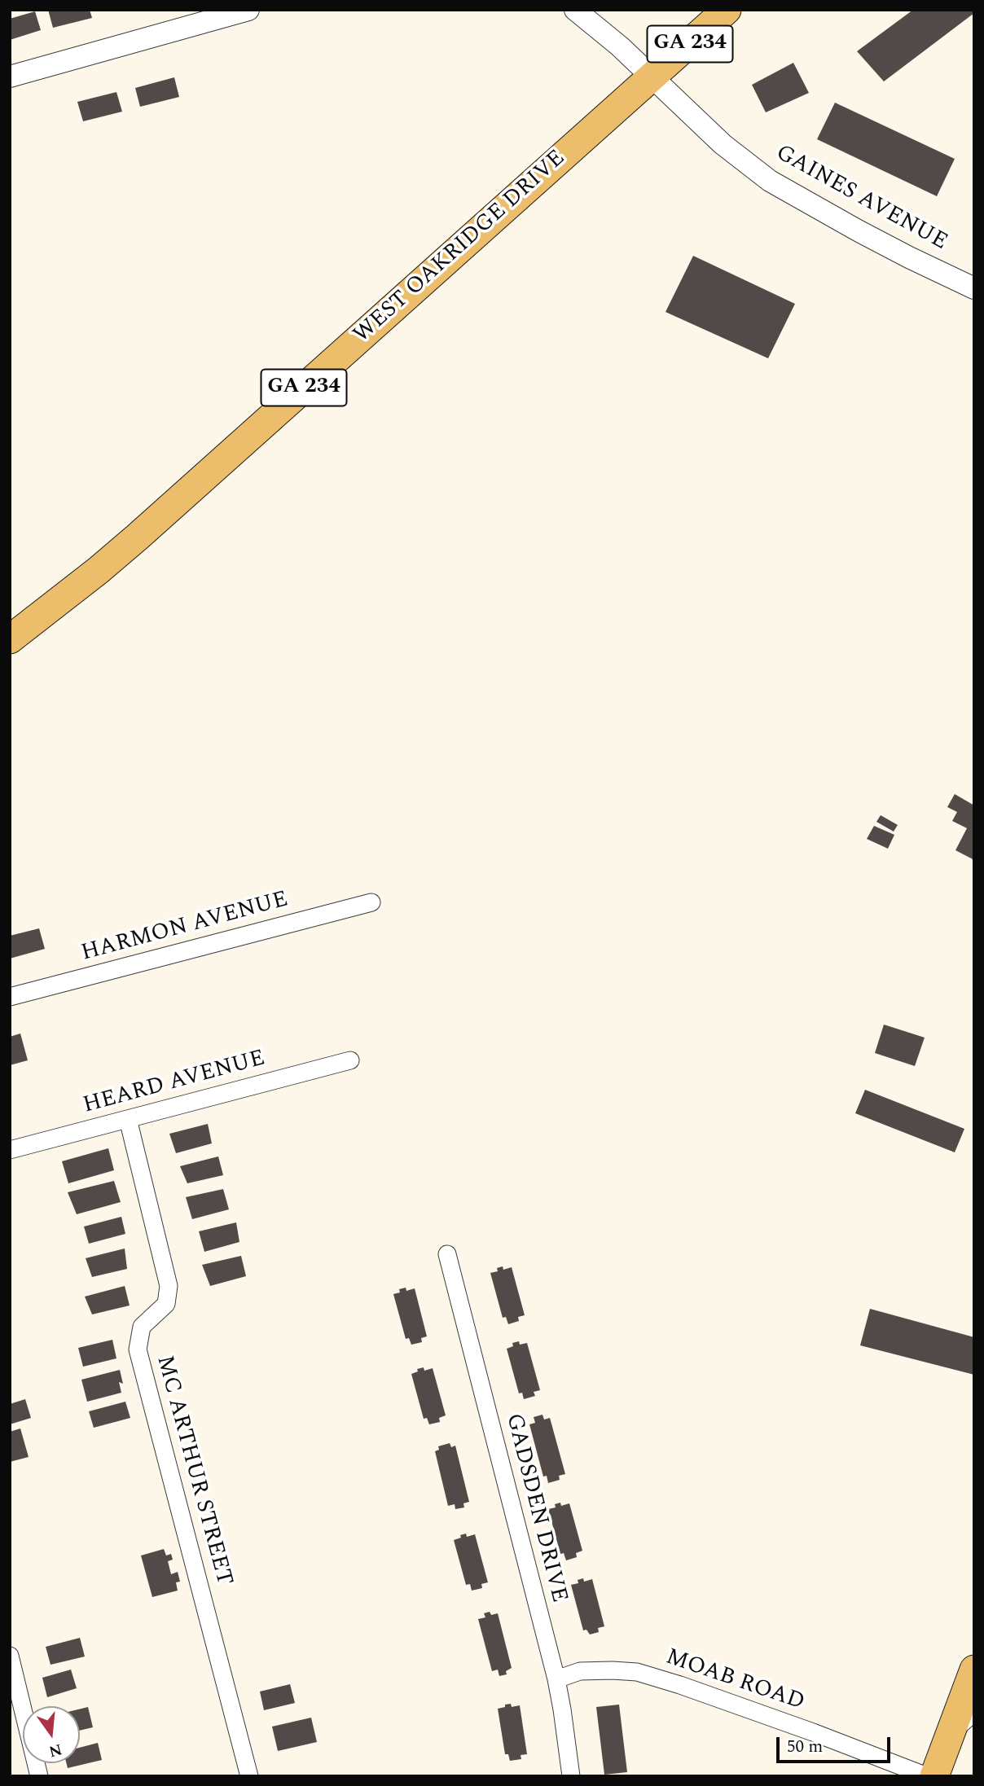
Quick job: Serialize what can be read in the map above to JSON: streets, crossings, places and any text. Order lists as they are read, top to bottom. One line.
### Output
{"streets":{"main road":["GA 234","WEST OAKRIDGE DRIVE"],"street":["GAINES AVENUE","HARMON AVENUE","HEARD AVENUE","MC ARTHUR STREET","GADSDEN DRIVE","MOAB ROAD"]},"crossings":[["GAINES AVENUE","WEST OAKRIDGE DRIVE"],["HEARD AVENUE","MC ARTHUR STREET"],["GADSDEN DRIVE","MOAB ROAD"]],"scale_bar":"50 m","north":"bottom"}
